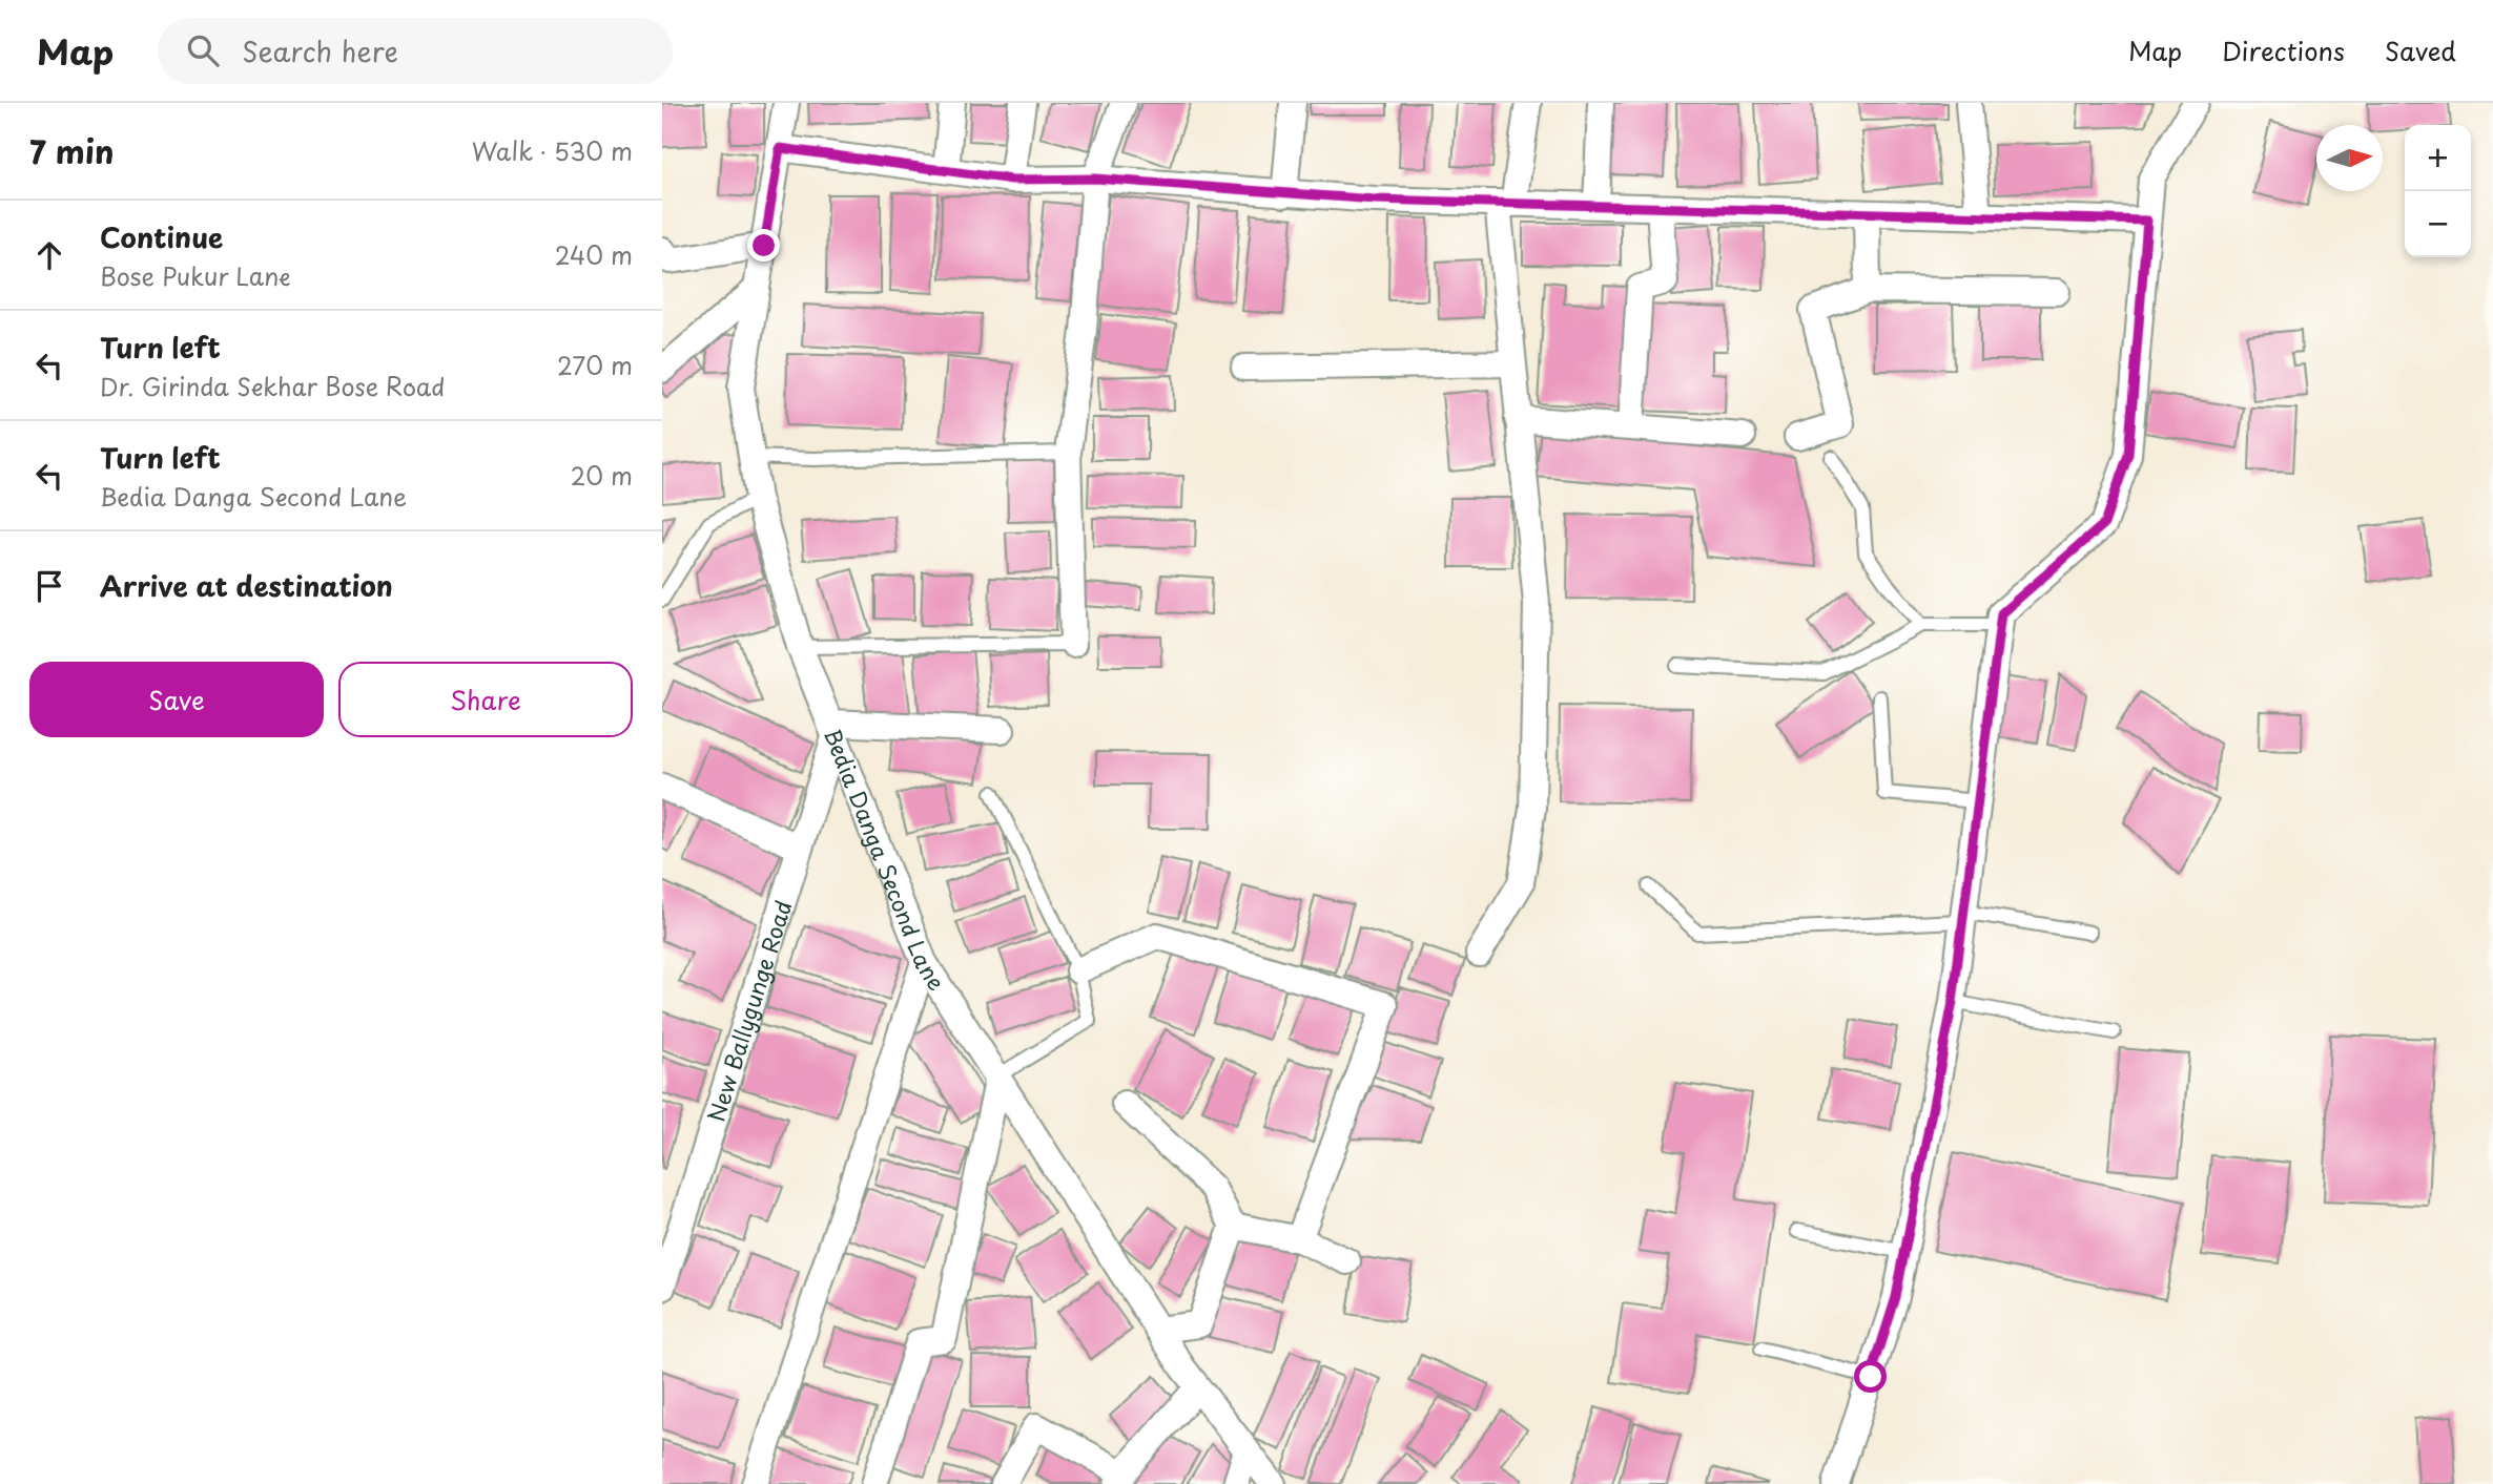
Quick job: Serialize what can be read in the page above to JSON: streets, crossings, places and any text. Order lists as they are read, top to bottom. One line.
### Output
{"streets":{"street":["Bedia Danga Second Lane","New Ballygunge Road"]},"crossings":[["Bedia Danga Second Lane","New Ballygunge Road"]],"north":"right","page":{"header":"Map","search":"Search here","nav":["Map","Directions","Saved"],"heading":["7 min","Walk · 530 m"],"map_buttons":["+","−"],"list":[["Continue","Bose Pukur Lane","240 m"],["Turn left","Dr. Girinda Sekhar Bose Road","270 m"],["Turn left","Bedia Danga Second Lane","20 m"],"Arrive at destination"],"buttons":["Save","Share"]}}
